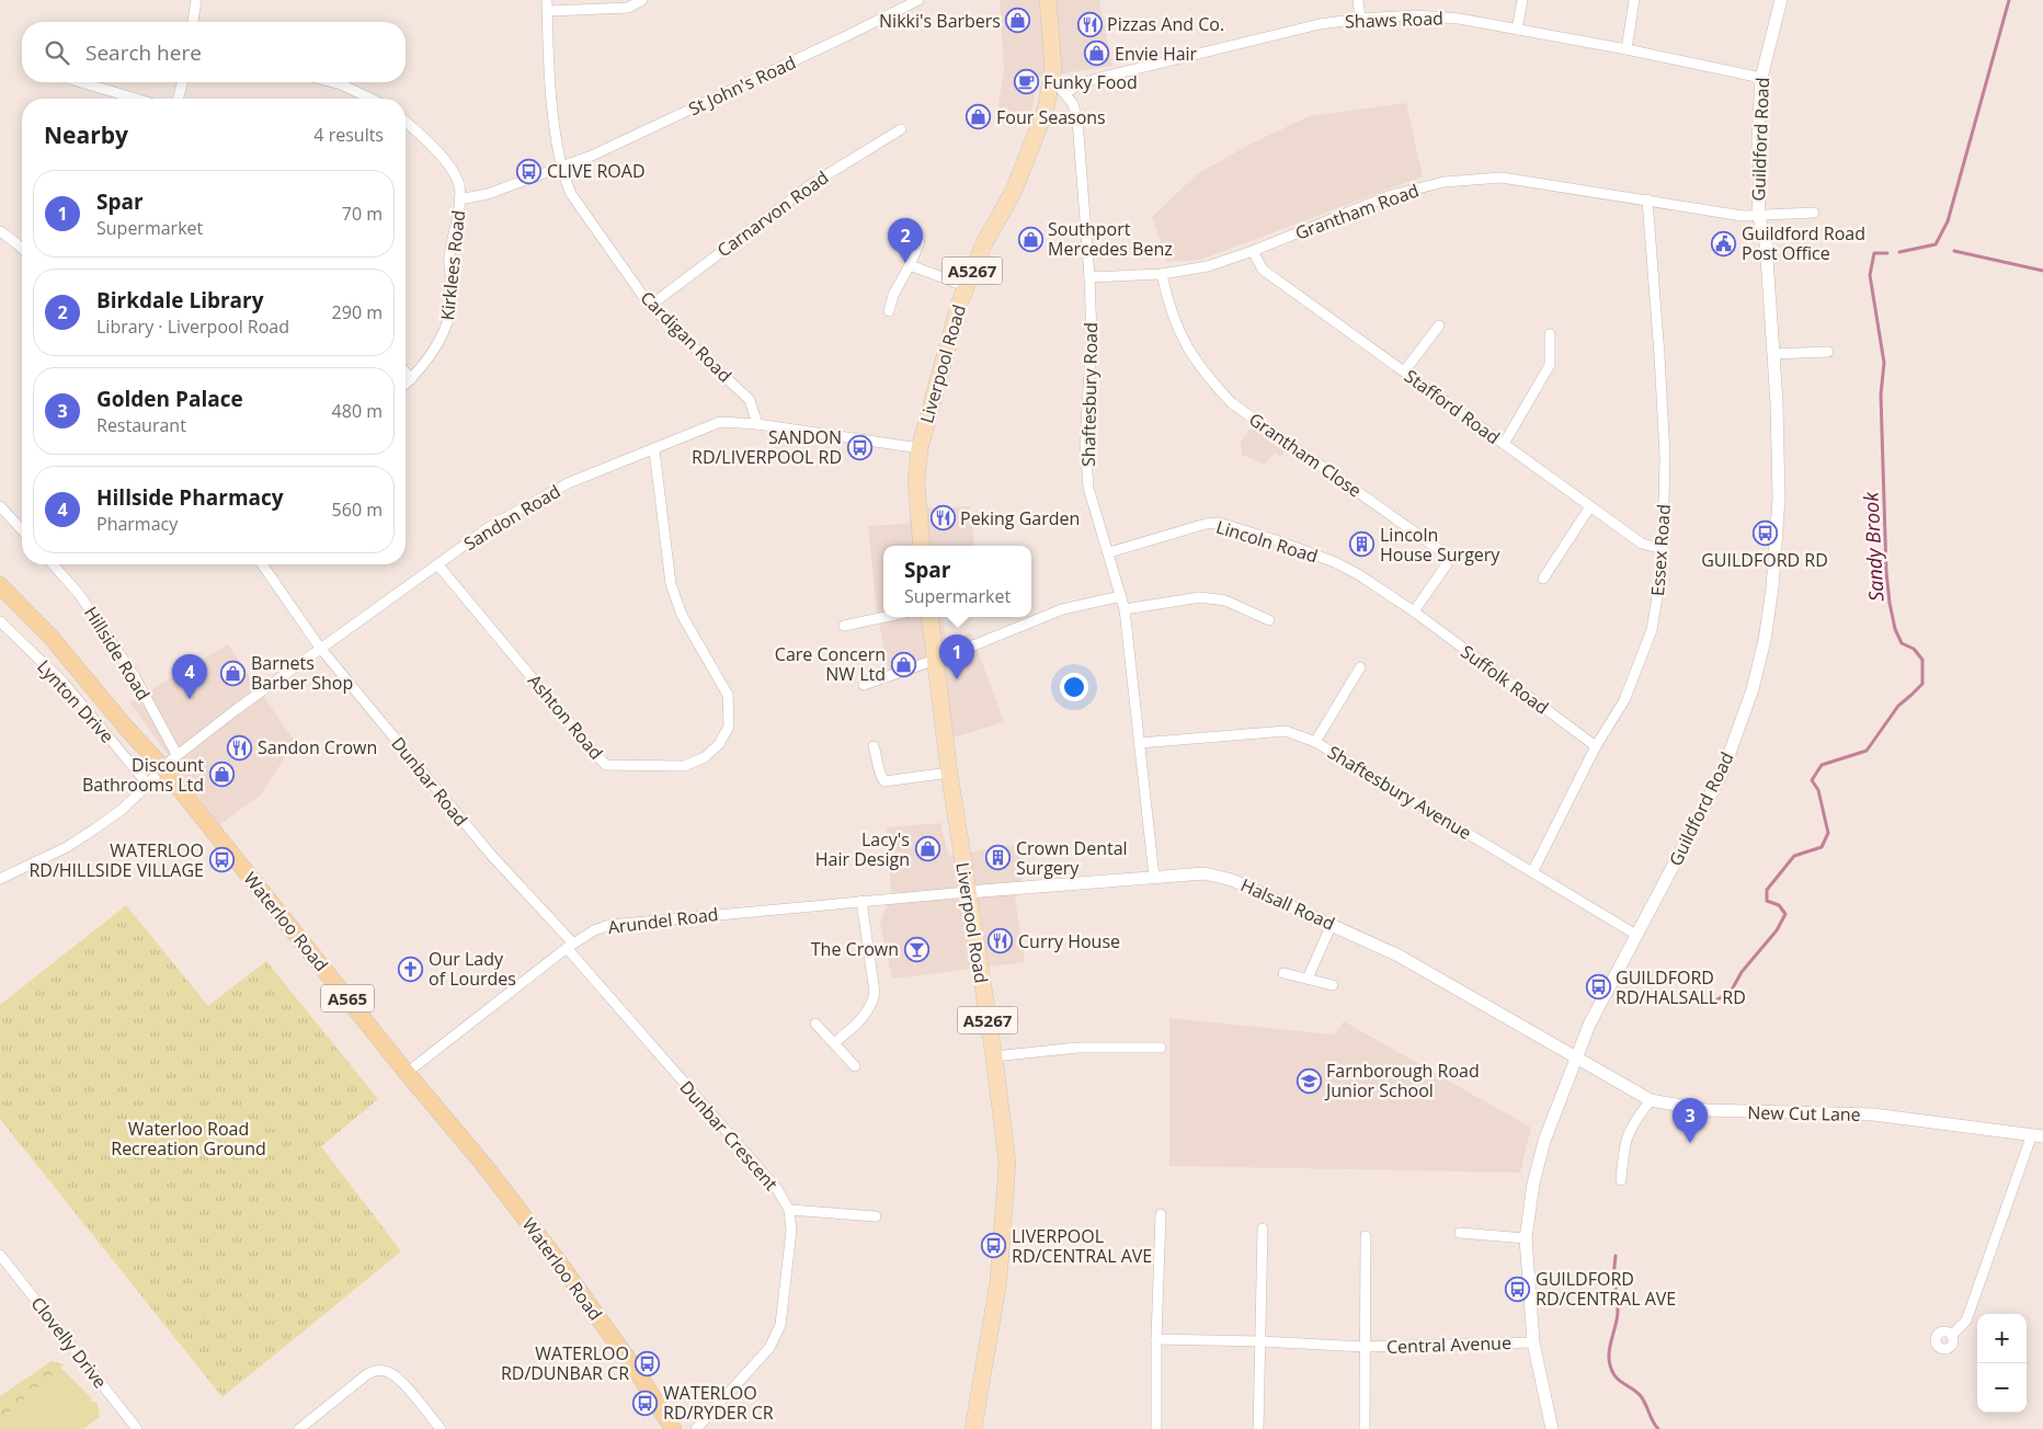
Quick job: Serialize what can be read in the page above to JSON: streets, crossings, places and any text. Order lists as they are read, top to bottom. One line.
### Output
{"streets":{"highway":["Waterloo Road","A565"],"main road":["A5267","Liverpool Road"],"street":["Shaws Road","St John's Road","Guildford Road","Grantham Road","Carnarvon Road","Kirklees Road","Cardigan Road","Shaftesbury Road","Stafford Road","Grantham Close","Sandon Road","Lincoln Road","Essex Road","Hillside Road","Suffolk Road","Lynton Drive","Ashton Road","Dunbar Road","Shaftesbury Avenue","Halsall Road","Arundel Road","New Cut Lane","Dunbar Crescent","Clovelly Drive","Central Avenue"]},"crossings":[["Shaws Road","Guildford Road"],["Shaws Road","Shaftesbury Road"],["St John's Road","Kirklees Road"],["St John's Road","Cardigan Road"],["Guildford Road","Grantham Road"],["Guildford Road","Shaftesbury Avenue"],["Guildford Road","Halsall Road"],["Guildford Road","New Cut Lane"],["Guildford Road","Central Avenue"],["Grantham Road","Shaftesbury Road"],["Grantham Road","Stafford Road"],["Grantham Road","Grantham Close"],["Grantham Road","Essex Road"],["Carnarvon Road","Cardigan Road"],["Kirklees Road","Cardigan Road"],["Cardigan Road","Sandon Road"],["Liverpool Road","Shaftesbury Road"],["Liverpool Road","Sandon Road"],["Liverpool Road","Halsall Road"],["Liverpool Road","Arundel Road"],["Shaftesbury Road","Lincoln Road"],["Shaftesbury Road","Shaftesbury Avenue"],["Shaftesbury Road","Halsall Road"],["Stafford Road","Essex Road"],["Grantham Close","Lincoln Road"],["Grantham Close","Suffolk Road"],["Sandon Road","Hillside Road"],["Sandon Road","Lynton Drive"],["Sandon Road","Ashton Road"],["Sandon Road","Dunbar Road"],["Sandon Road","Waterloo Road"],["Lincoln Road","Suffolk Road"],["Essex Road","Suffolk Road"],["Essex Road","Shaftesbury Avenue"],["Dunbar Road","Arundel Road"],["Dunbar Road","Dunbar Crescent"],["Halsall Road","Arundel Road"],["Halsall Road","New Cut Lane"],["Arundel Road","Waterloo Road"],["Arundel Road","Dunbar Crescent"]],"water":["Sandy Brook"],"parks":["Waterloo Road Recreation Ground"],"places":{"shop":["Nikki's Barbers","Envie Hair","Four Seasons","Southport Mercedes Benz","Care Concern NW Ltd","Barnets Barber Shop","Discount Bathrooms Ltd","Lacy's Hair Design"],"restaurant":["Pizzas And Co.","Peking Garden","Sandon Crown","Curry House"],"cafe":["Funky Food"],"bus stop":["CLIVE ROAD","SANDON RD/LIVERPOOL RD","GUILDFORD RD","WATERLOO RD/HILLSIDE VILLAGE","GUILDFORD RD/HALSALL RD","LIVERPOOL RD/CENTRAL AVE","GUILDFORD RD/CENTRAL AVE","WATERLOO RD/DUNBAR CR","WATERLOO RD/RYDER CR"],"public building":["Guildford Road Post Office"],"building":["Lincoln House Surgery","Crown Dental Surgery"],"bar":["The Crown"],"church":["Our Lady of Lourdes"],"school or university":["Farnborough Road Junior School"]},"page":{"search":"Search here","heading":["Nearby","4 results"],"list":[{"mark":"1","name":"Spar","note":"Supermarket","value":"70 m"},{"mark":"2","name":"Birkdale Library","note":"Library · Liverpool Road","value":"290 m"},{"mark":"3","name":"Golden Palace","note":"Restaurant","value":"480 m"},{"mark":"4","name":"Hillside Pharmacy","note":"Pharmacy","value":"560 m"}],"pins":["2","1","4","3"],"popup":["Spar","Supermarket"],"map_buttons":["+","−"]}}
